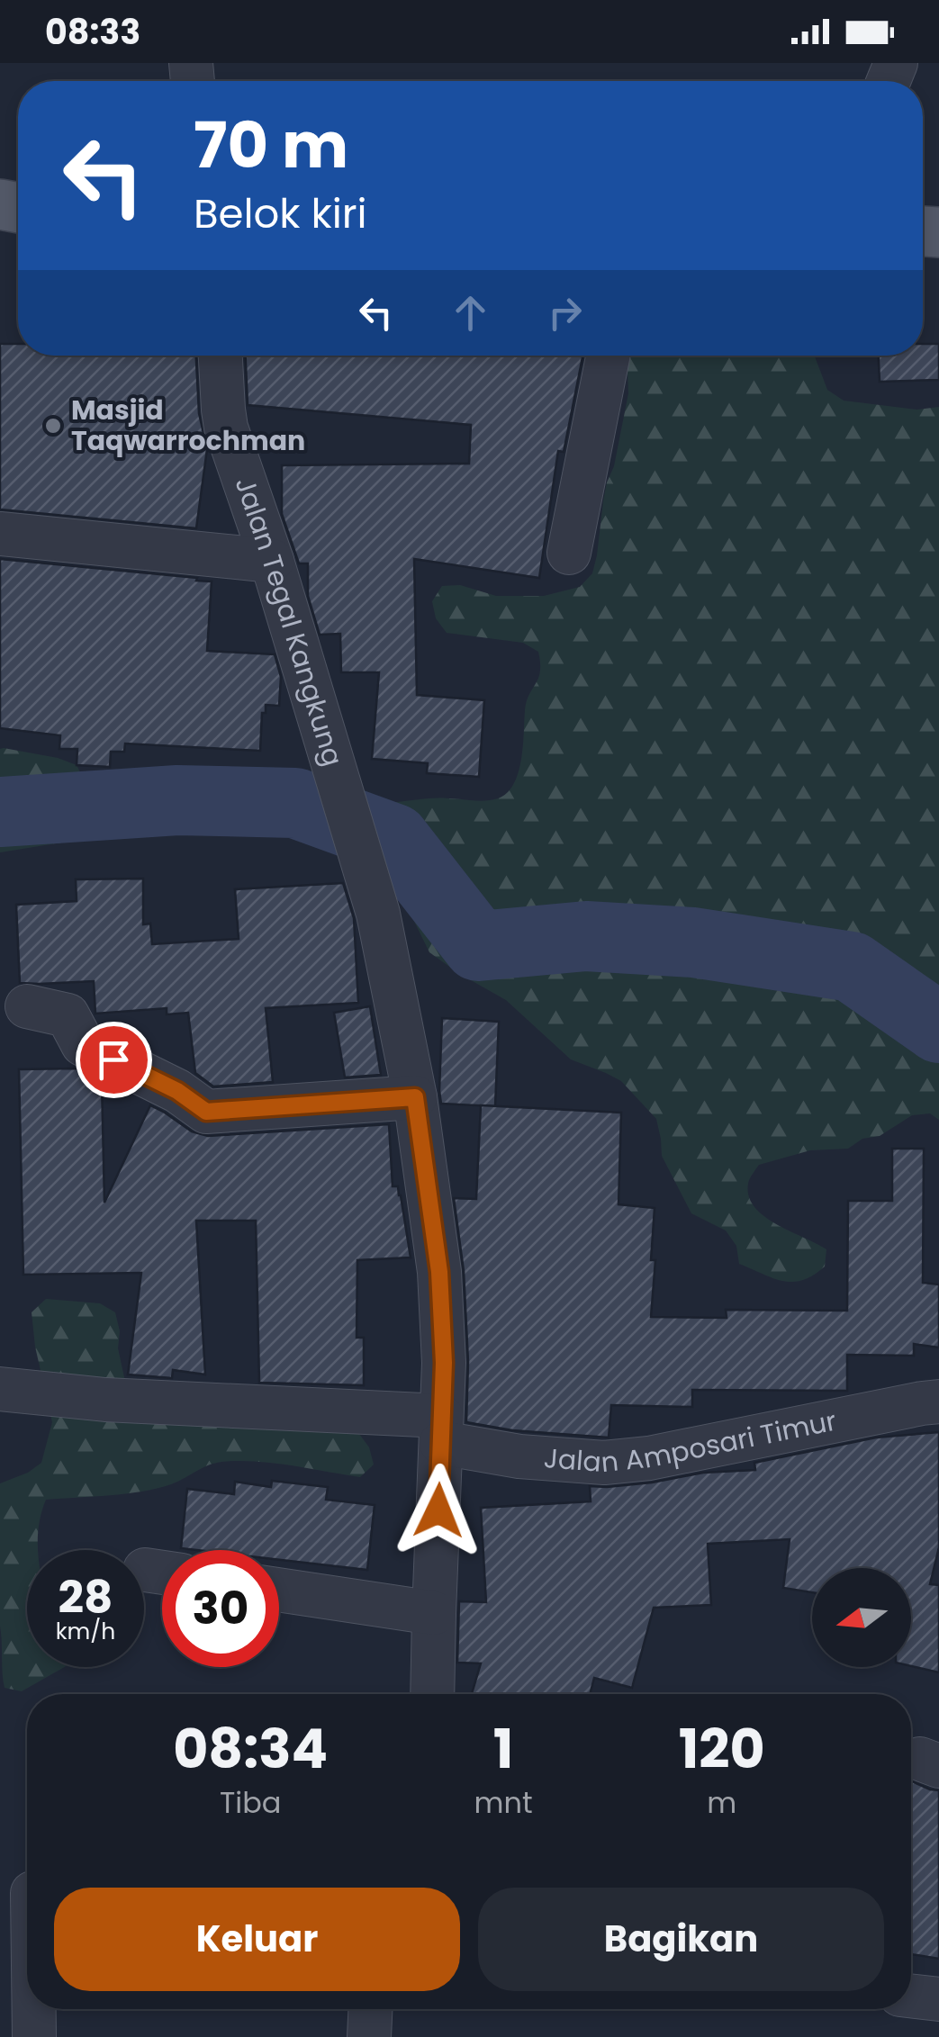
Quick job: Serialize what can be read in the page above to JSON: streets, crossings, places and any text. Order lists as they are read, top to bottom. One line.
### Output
{"streets":{"street":["Jalan Tegal Kangkung","Jalan Amposari Timur"]},"crossings":[["Jalan Tegal Kangkung","Jalan Amposari Timur"]],"places":["Masjid Taqwarrochman"],"north":"left","page":{"status":"08:33","turn":["70 m","Belok kiri"],"speed":"28 km/h","limit":"30","eta":["08:34","Tiba","1","mnt","120","m"],"buttons":["Keluar","Bagikan"]}}
